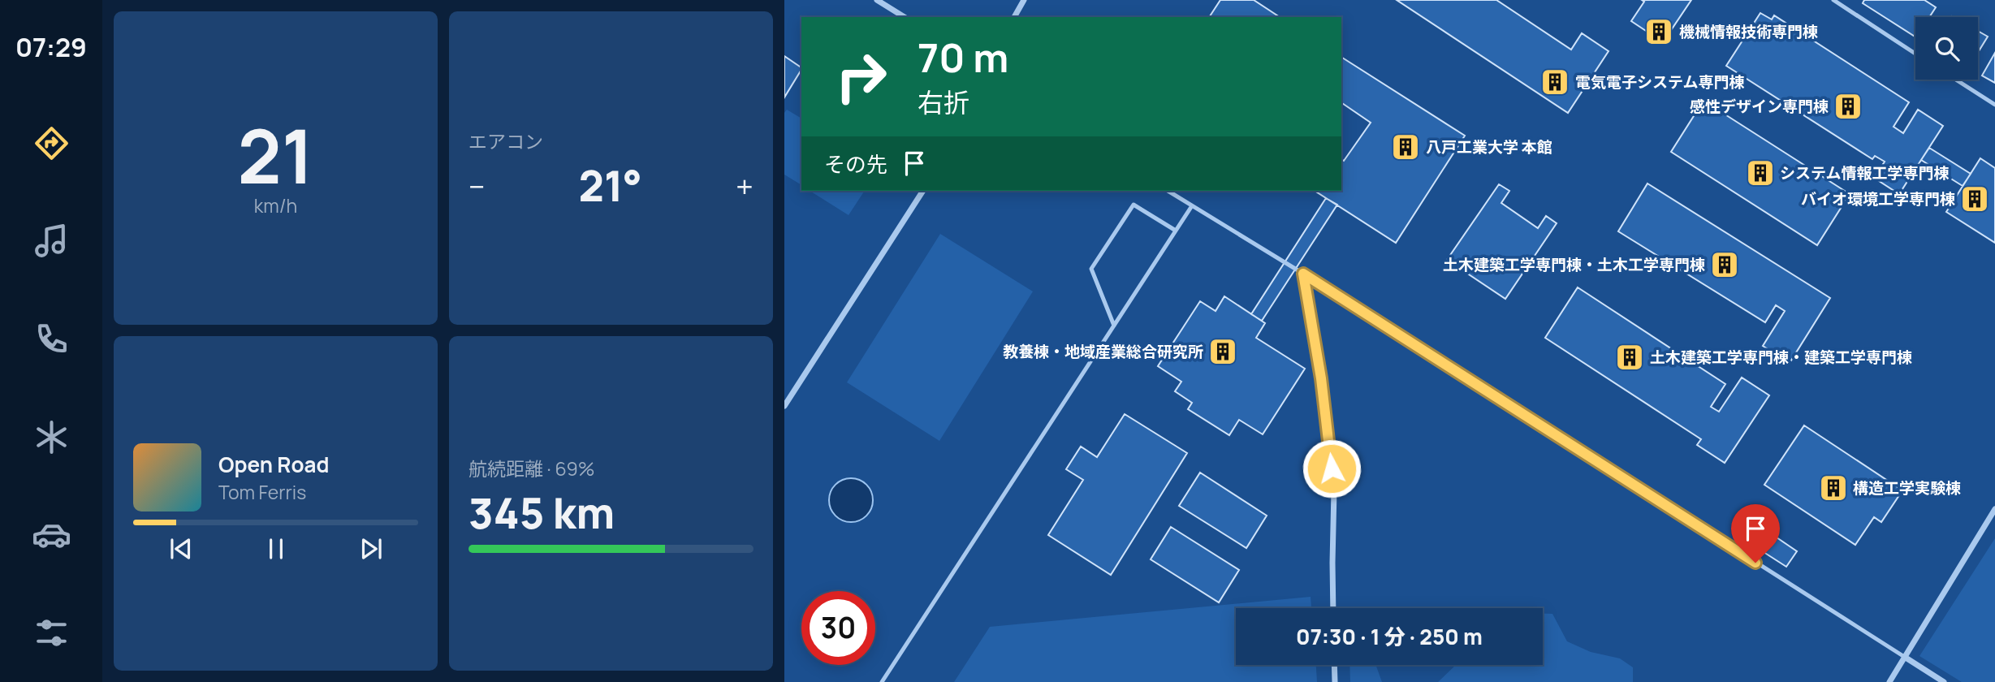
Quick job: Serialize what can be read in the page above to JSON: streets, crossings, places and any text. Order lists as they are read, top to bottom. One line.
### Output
{"places":{"building":["機械情報技術専門棟","電気電子システム専門棟","感性デザイン専門棟","八戸工業大学 本館","システム情報工学専門棟","バイオ環境工学専門棟","土木建築工学専門棟・土木工学専門棟","教養棟・地域産業総合研究所","土木建築工学専門棟・建築工学専門棟","構造工学実験棟"]},"page":{"tabs":"07:29","tile":[["21","km/h"],"エアコン",["航続距離 · 69%","345 km"]],"turn":["70 m","右折"],"then":"その先","heat":["−","21°","+"],"song":["Open Road","Tom Ferris"],"limit":"30","trip":"07:30 · 1 分 · 250 m"}}
